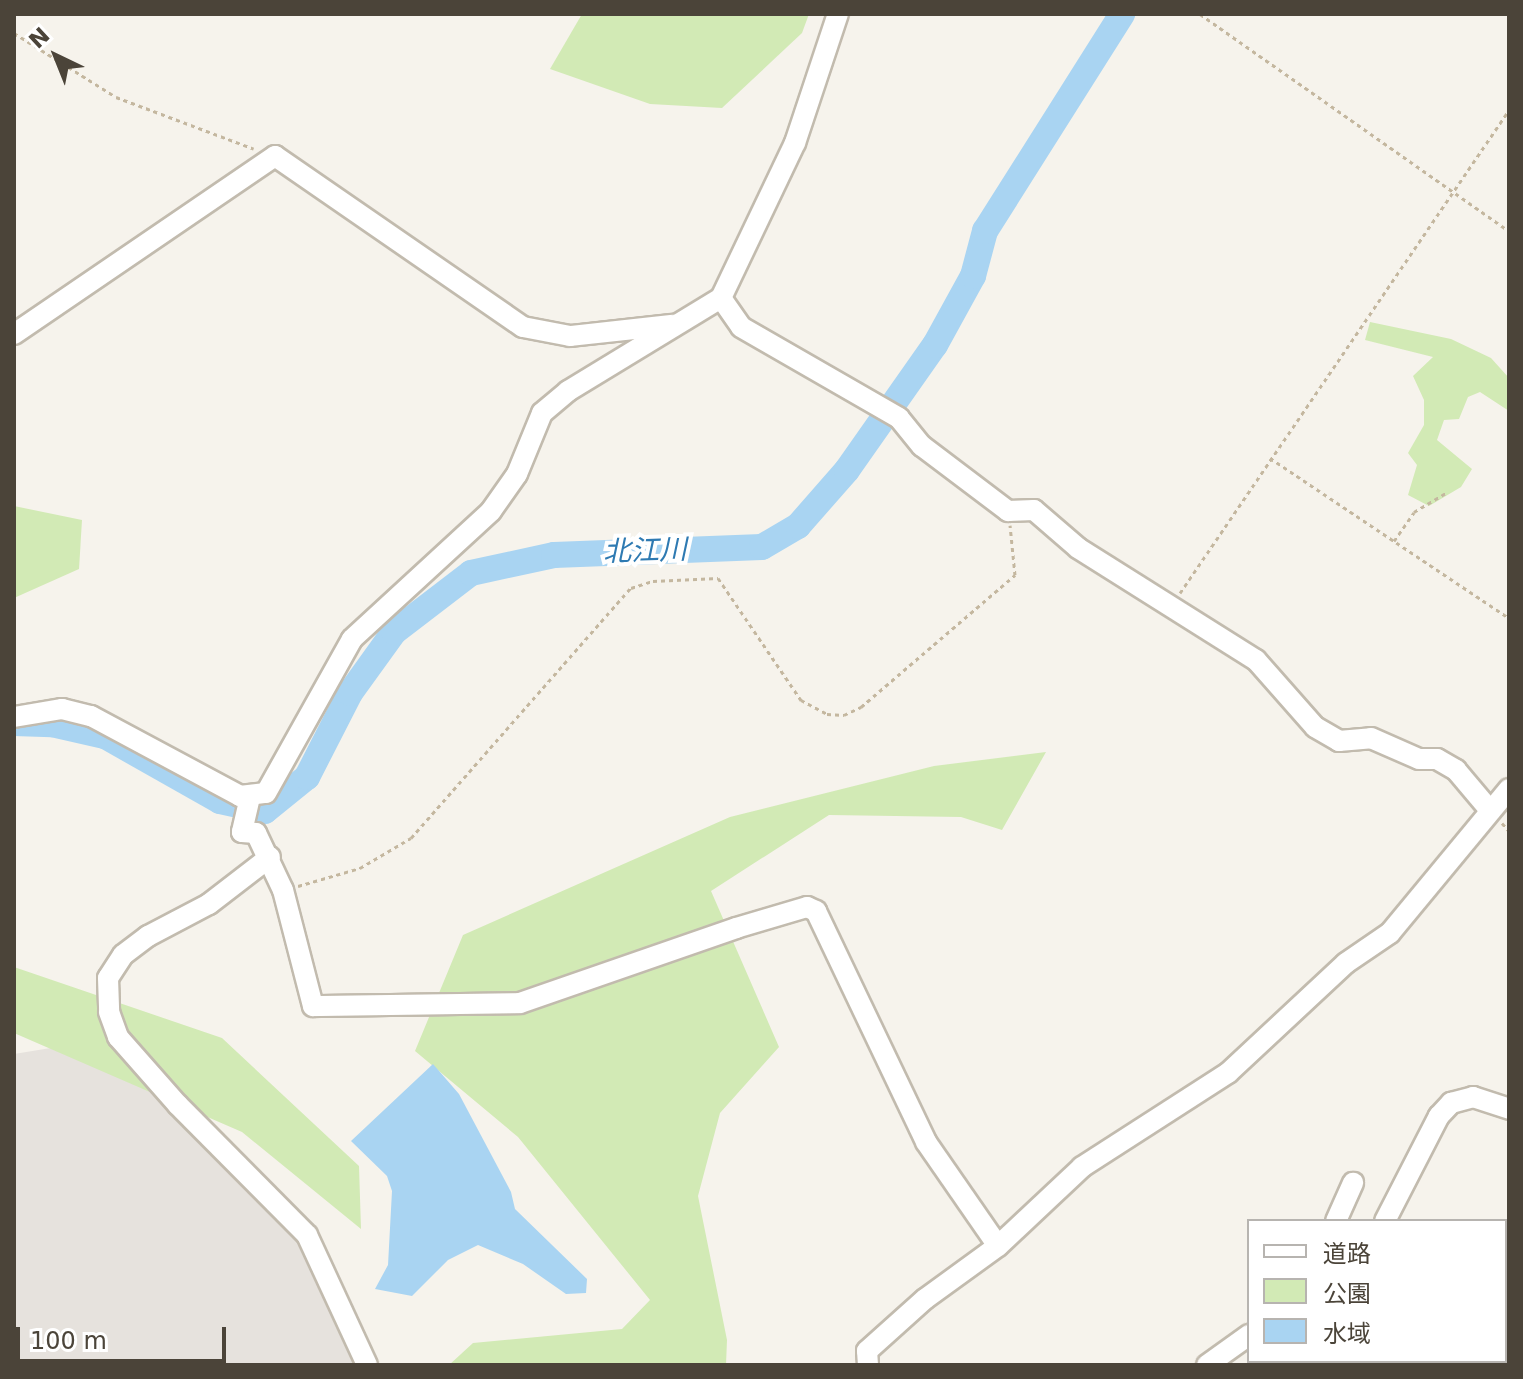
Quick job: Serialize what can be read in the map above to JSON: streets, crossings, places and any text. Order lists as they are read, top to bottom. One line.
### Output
{"water":["北江川"],"legend":["道路","公園","水域"],"scale_bar":"100 m","north":"top left"}
